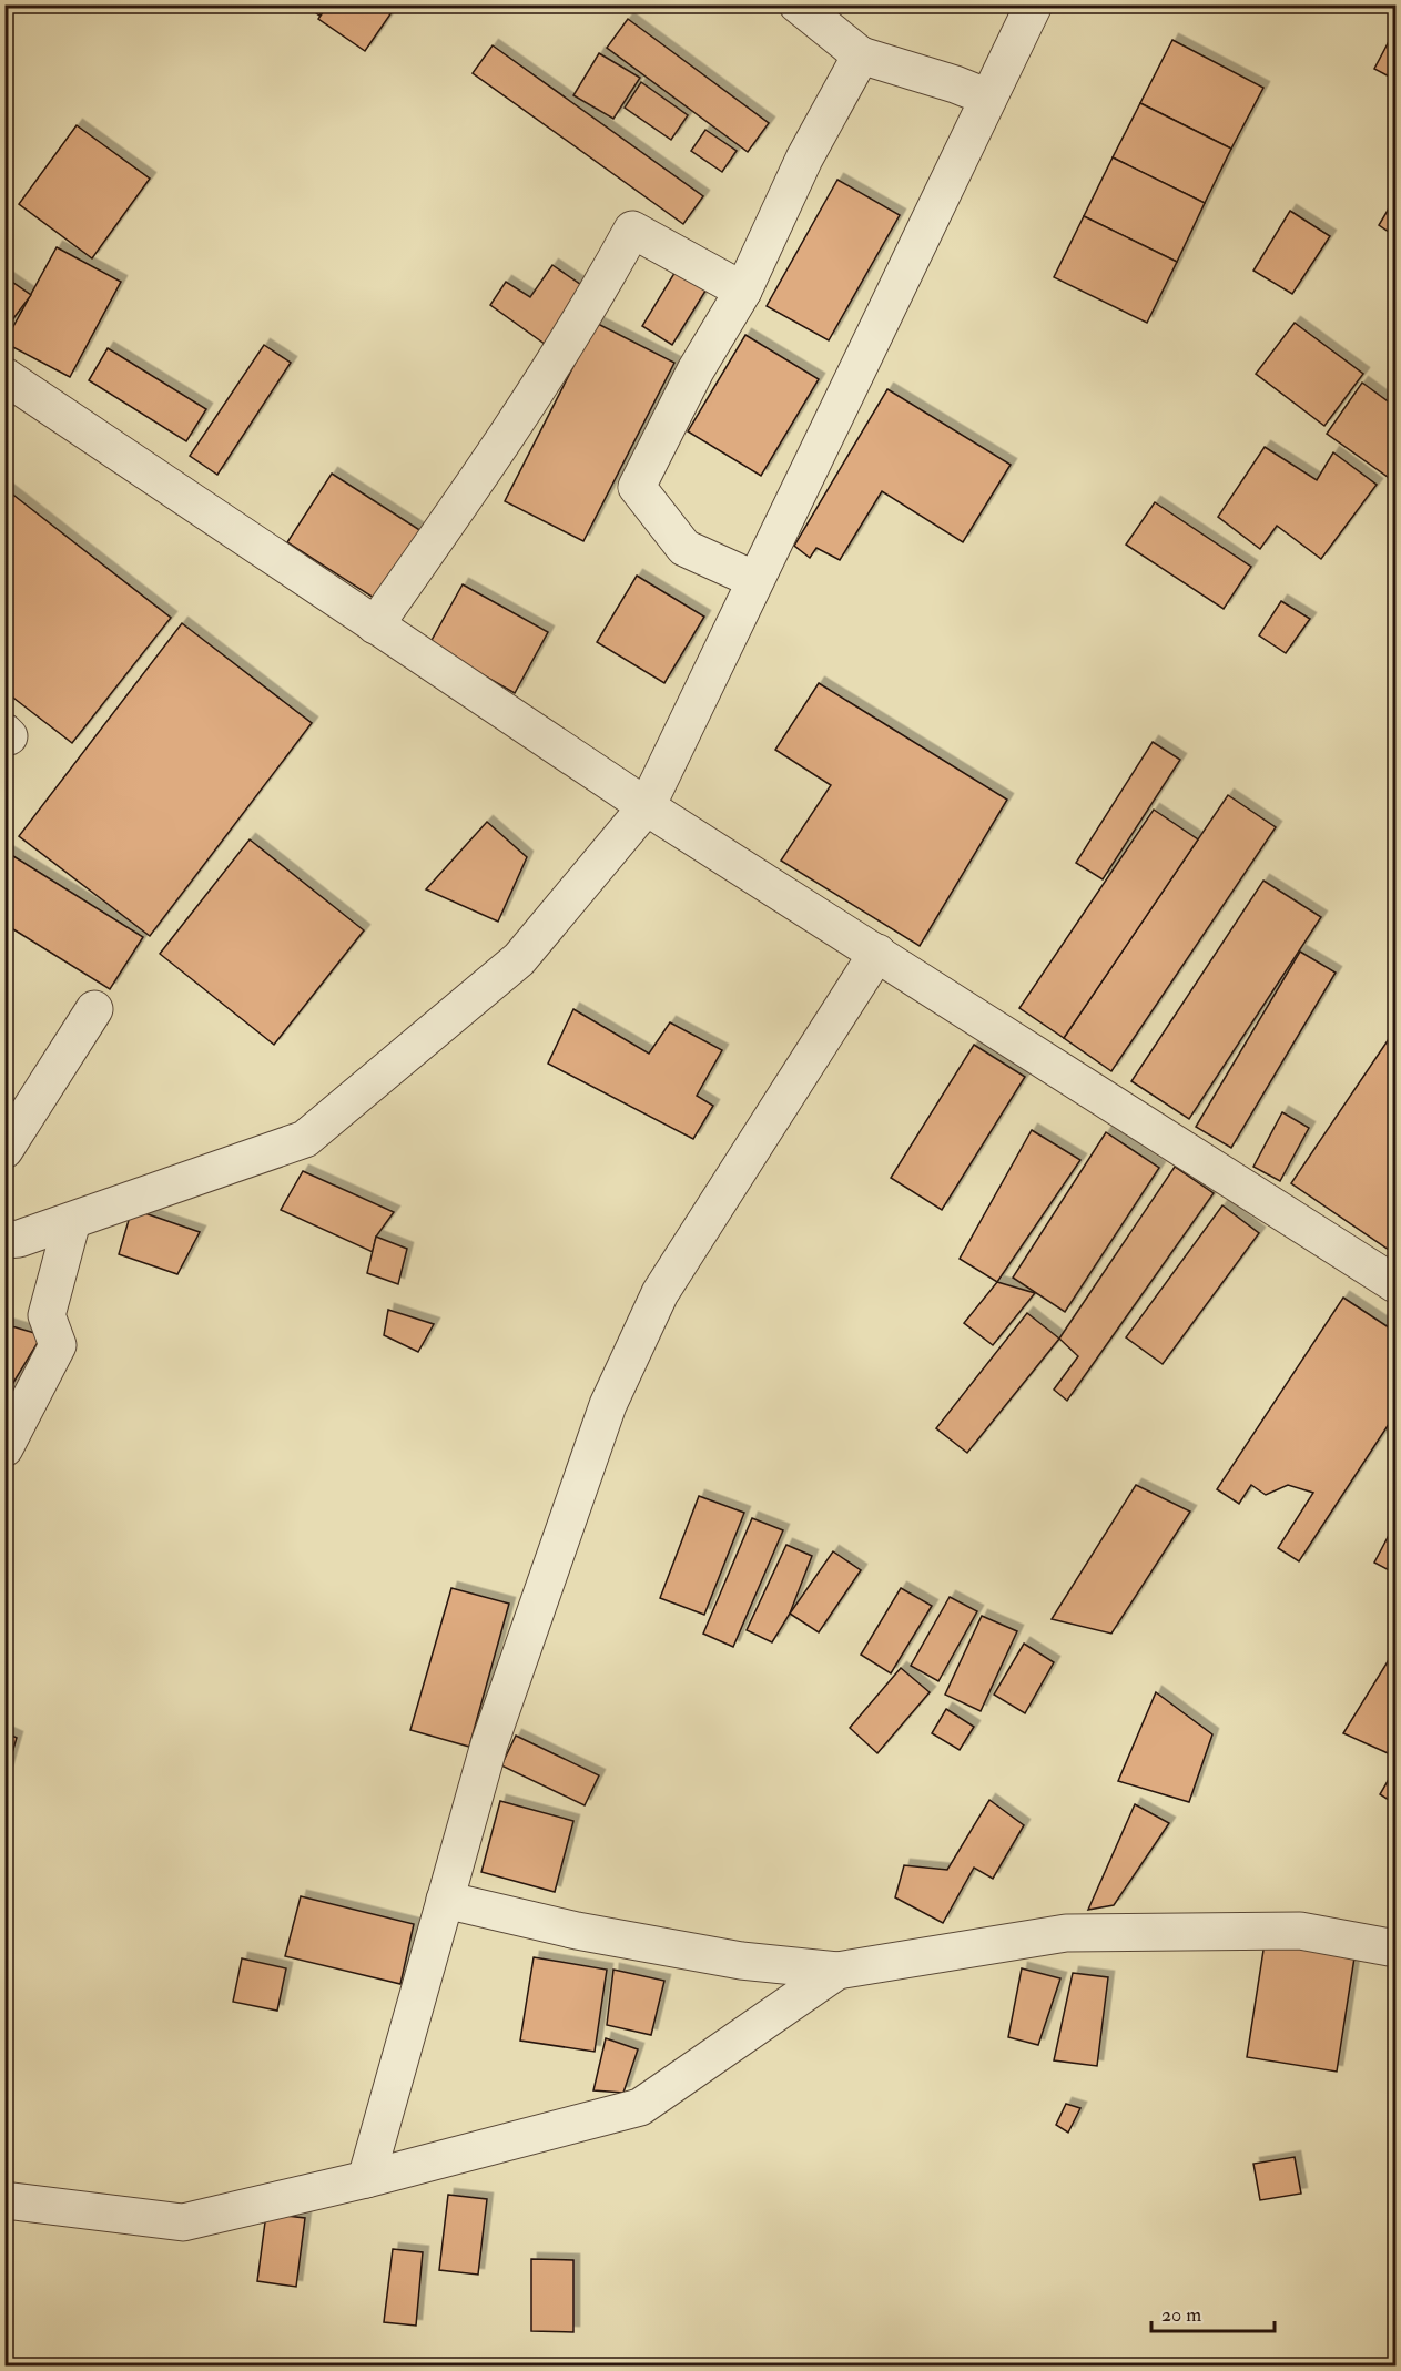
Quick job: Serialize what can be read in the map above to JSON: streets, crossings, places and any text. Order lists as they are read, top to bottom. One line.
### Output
{"scale_bar":"20 m"}
